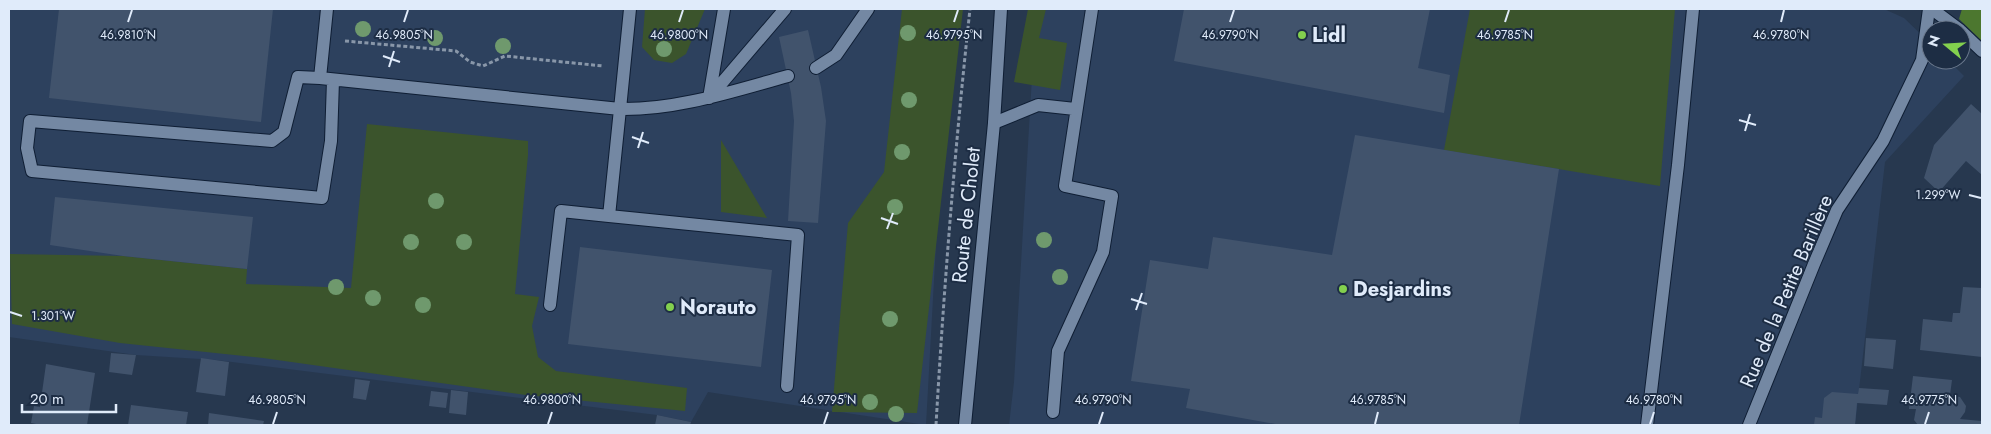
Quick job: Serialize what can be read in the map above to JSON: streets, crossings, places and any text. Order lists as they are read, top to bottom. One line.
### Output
{"streets":{"main road":["Route de Cholet","Rue de la Petite Barillère"]},"places":["Lidl","Desjardins","Norauto"],"scale_bar":"20 m","north":"left","coordinates":["46.9810°N","46.9805°N","46.9800°N","46.9795°N","46.9790°N","46.9785°N","46.9780°N","1.299°W","1.301°W","46.9775°N"]}
